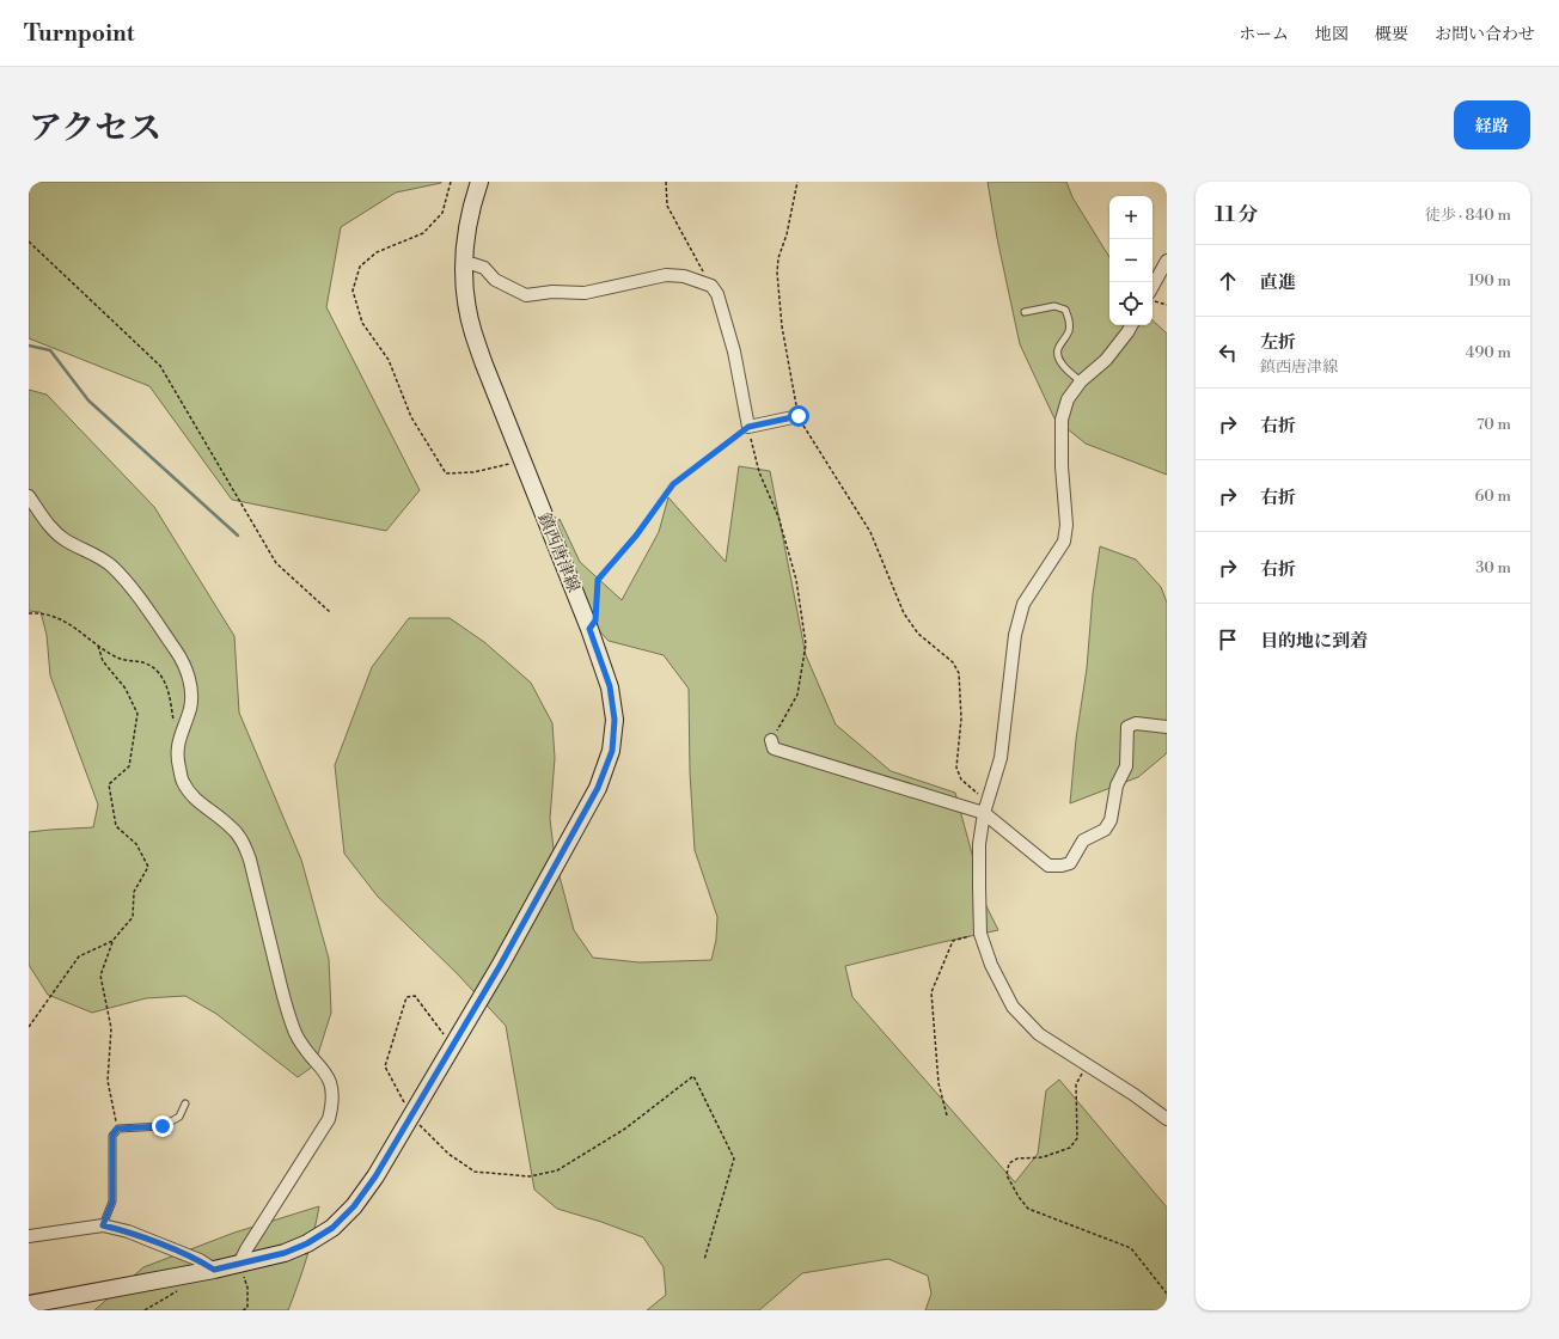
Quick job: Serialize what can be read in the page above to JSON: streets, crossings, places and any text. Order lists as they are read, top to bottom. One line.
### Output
{"streets":{"main road":["鎮西唐津線"]},"page":{"header":"Turnpoint","nav":["ホーム","地図","概要","お問い合わせ"],"title":"アクセス","buttons":"経路","heading":["11 分","徒歩 · 840 m"],"map_buttons":["+","−"],"list":[["直進","190 m"],["左折","鎮西唐津線","490 m"],["右折","70 m"],["右折","60 m"],["右折","30 m"],"目的地に到着"]}}
